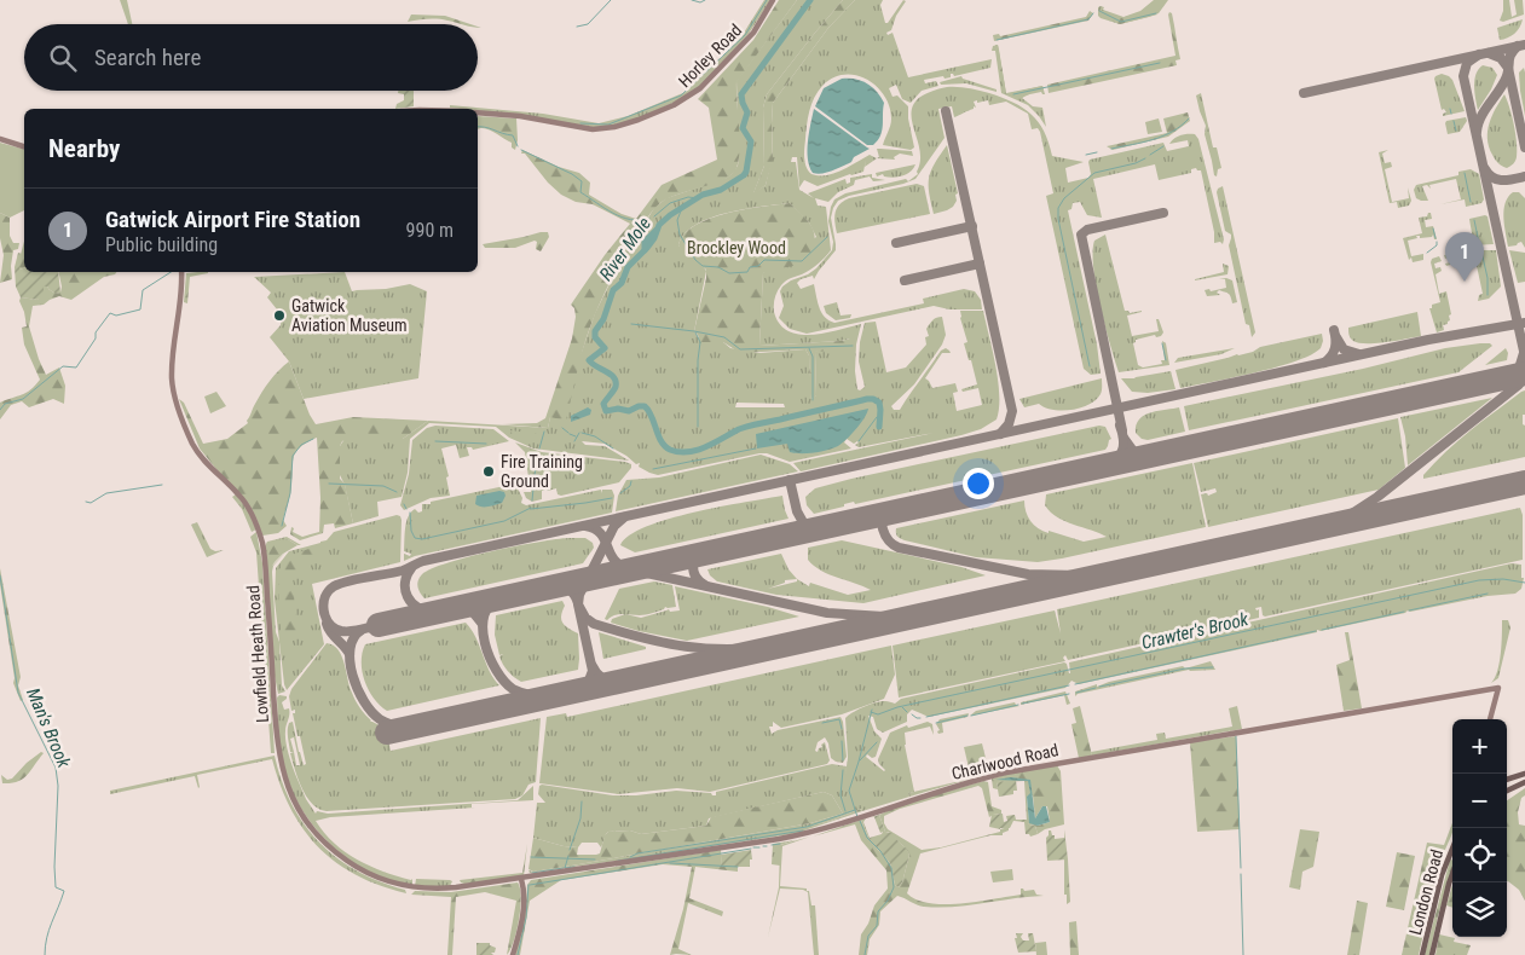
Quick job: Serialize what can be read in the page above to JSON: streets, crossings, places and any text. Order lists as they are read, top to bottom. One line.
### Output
{"streets":{"main road":["London Road"],"street":["Horley Road","Lowfield Heath Road","Charlwood Road"]},"crossings":[["Lowfield Heath Road","Charlwood Road"]],"water":["River Mole","Crawter's Brook","Man's Brook"],"parks":["Brockley Wood"],"places":["Gatwick Aviation Museum","Fire Training Ground"],"page":{"search":"Search here","heading":"Nearby","list":[{"mark":"1","name":"Gatwick Airport Fire Station","note":"Public building","value":"990 m"}],"pins":"1","map_buttons":["+","−"]}}
